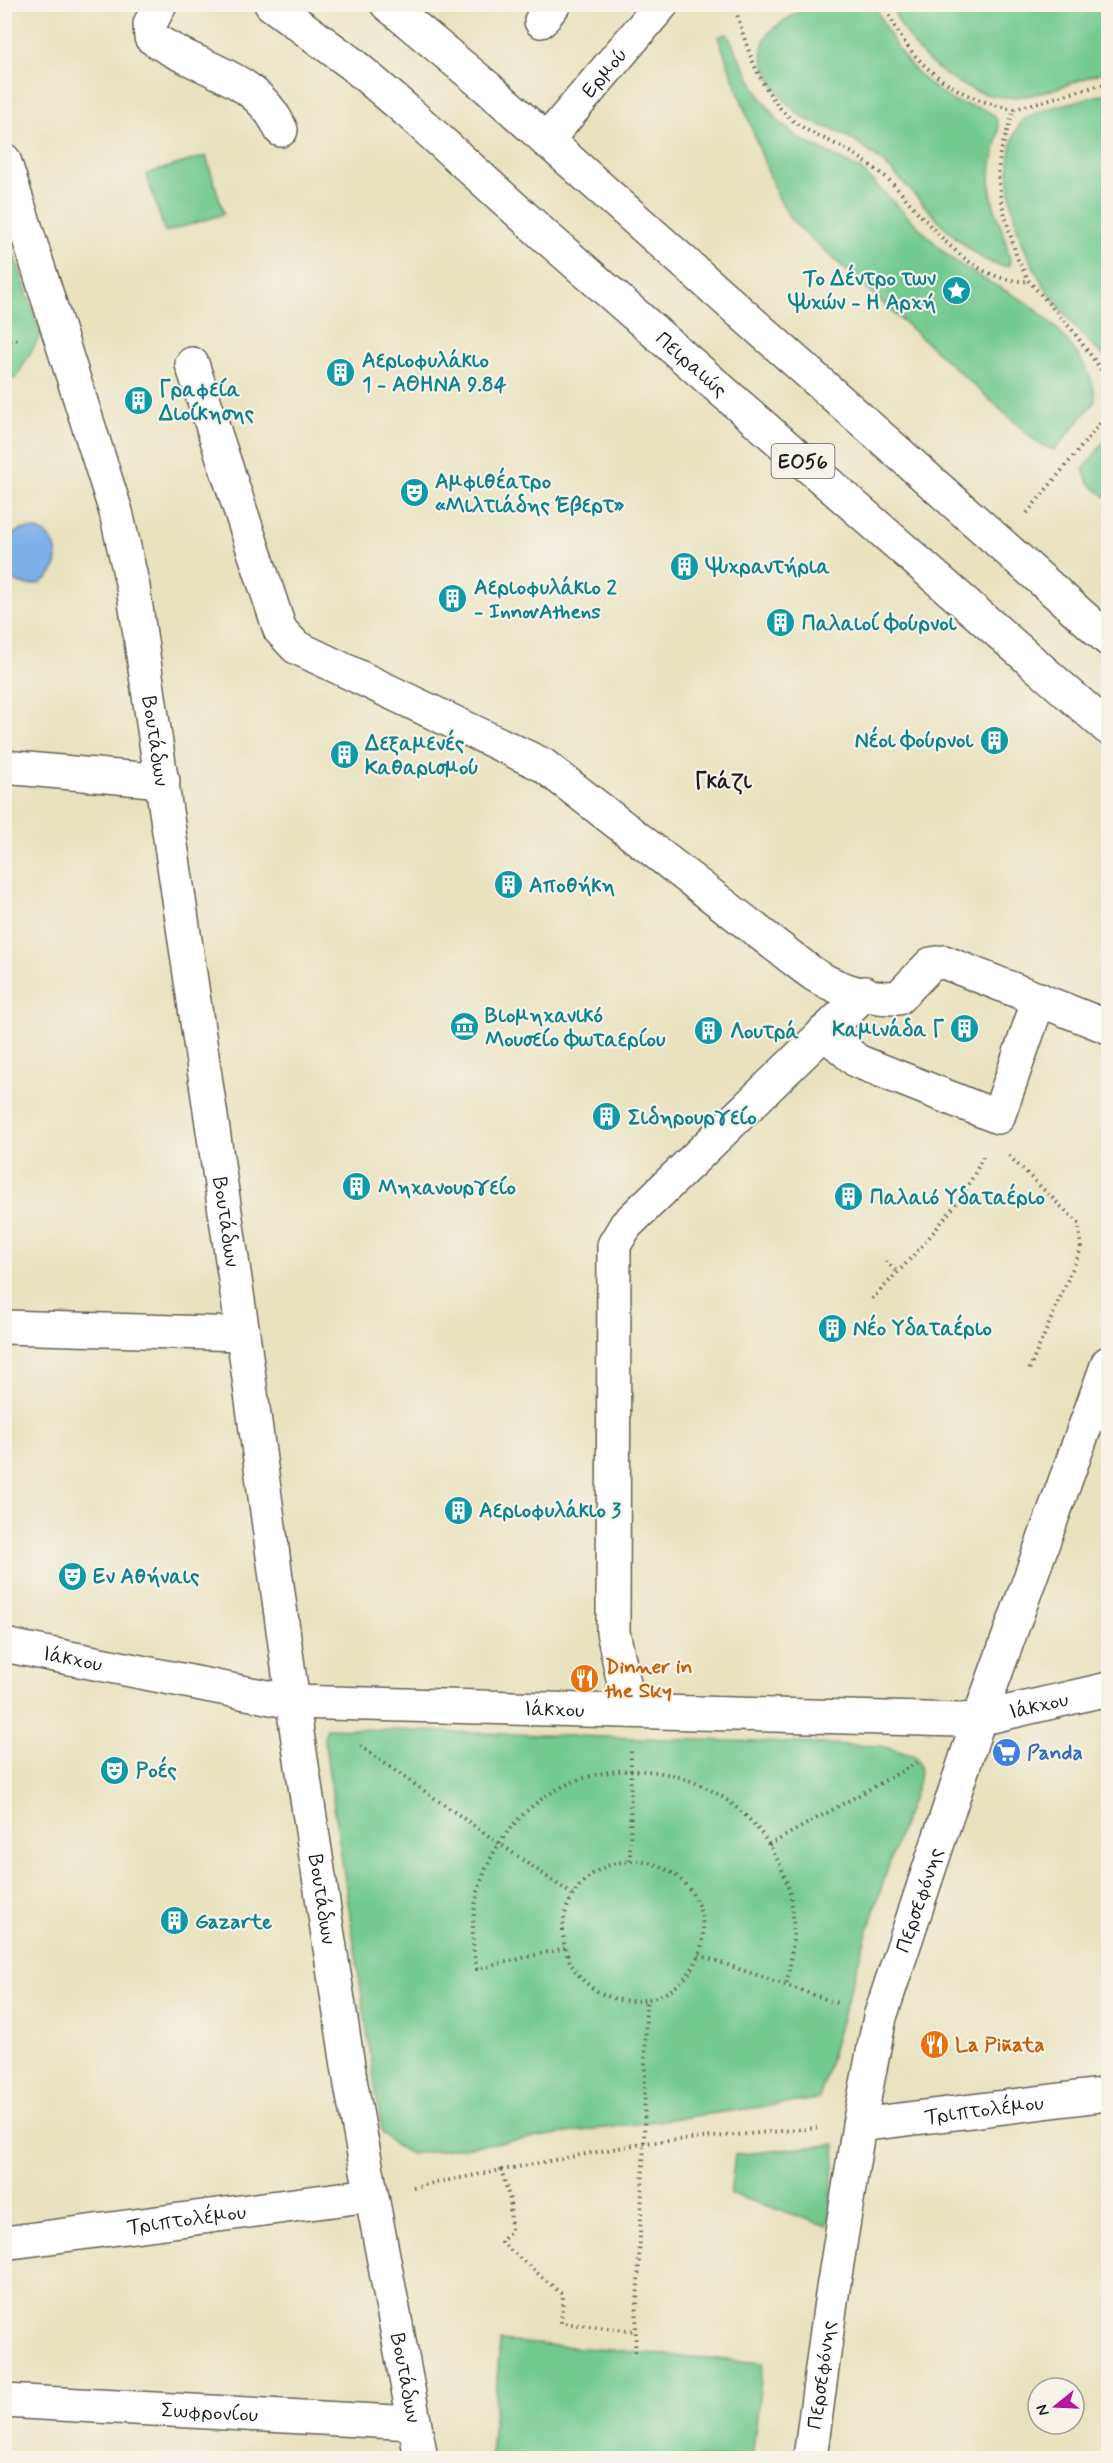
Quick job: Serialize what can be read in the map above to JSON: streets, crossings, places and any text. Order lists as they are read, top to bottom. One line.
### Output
{"streets":{"street":["Ερμού","Πειραιώς","ΕΟ56","Βουτάδων","Ιάκχου","Περσεφόνης","Τριπτολέμου","Σωφρονίου"]},"crossings":[["Βουτάδων","Ιάκχου"],["Βουτάδων","Τριπτολέμου"],["Βουτάδων","Σωφρονίου"],["Ιάκχου","Περσεφόνης"],["Περσεφόνης","Τριπτολέμου"]],"districts":["Γκάζι"],"places":{"place":["Το Δέντρο των Ψυχών - Η Αρχή"],"building":["Αεριοφυλάκιο 1 - ΑΘΗΝΑ 9.84","Γραφεία Διοίκησης","Ψυχραντήρια","Αεριοφυλάκιο 2 - InnovAthens","Παλαιοί Φούρνοι","Νέοι Φούρνοι","Δεξαμενές Καθαρισμού","Αποθήκη","Καμινάδα Γ","Λουτρά","Σιδηρουργείο","Μηχανουργείο","Παλαιό Υδαταέριο","Νέο Υδαταέριο","Αεριοφυλάκιο 3","Gazarte"],"theatre":["Αμφιθέατρο «Μιλτιάδης Έβερτ»","Εν Αθήναις","Ροές"],"museum":["Βιομηχανικό Μουσείο Φωταερίου"],"restaurant":["Dinner in the Sky","La Piñata"],"supermarket":["Panda"]},"north":"left"}
